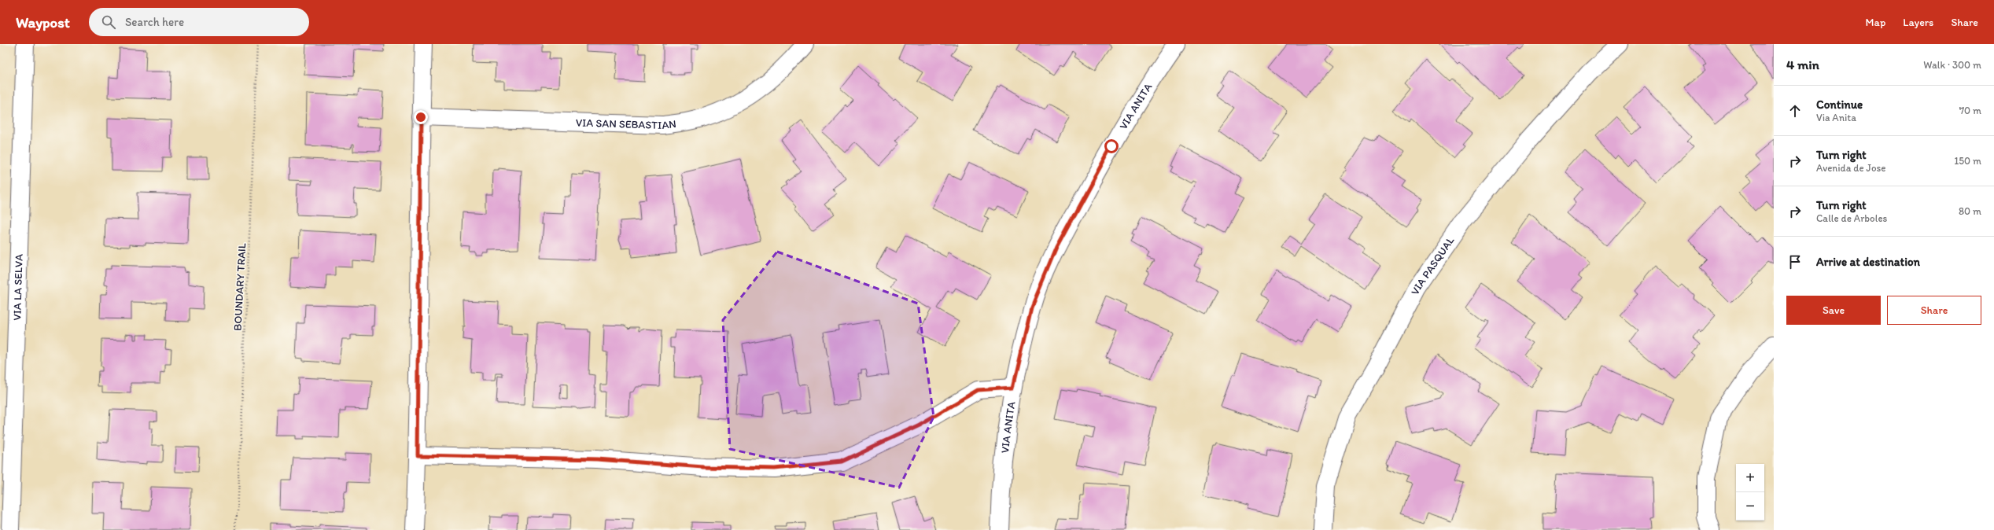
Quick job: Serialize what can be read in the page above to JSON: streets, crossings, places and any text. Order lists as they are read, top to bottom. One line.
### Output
{"streets":{"street":["VIA ANITA","VIA SAN SEBASTIAN","VIA PASQUAL","VIA LA SELVA"],"path":["BOUNDARY TRAIL"]},"page":{"header":"Waypost","search":"Search here","nav":["Map","Layers","Share"],"heading":["4 min","Walk · 300 m"],"list":[["Continue","Via Anita","70 m"],["Turn right","Avenida de Jose","150 m"],["Turn right","Calle de Arboles","80 m"],"Arrive at destination"],"buttons":["Save","Share"],"map_buttons":["+","−"]}}
